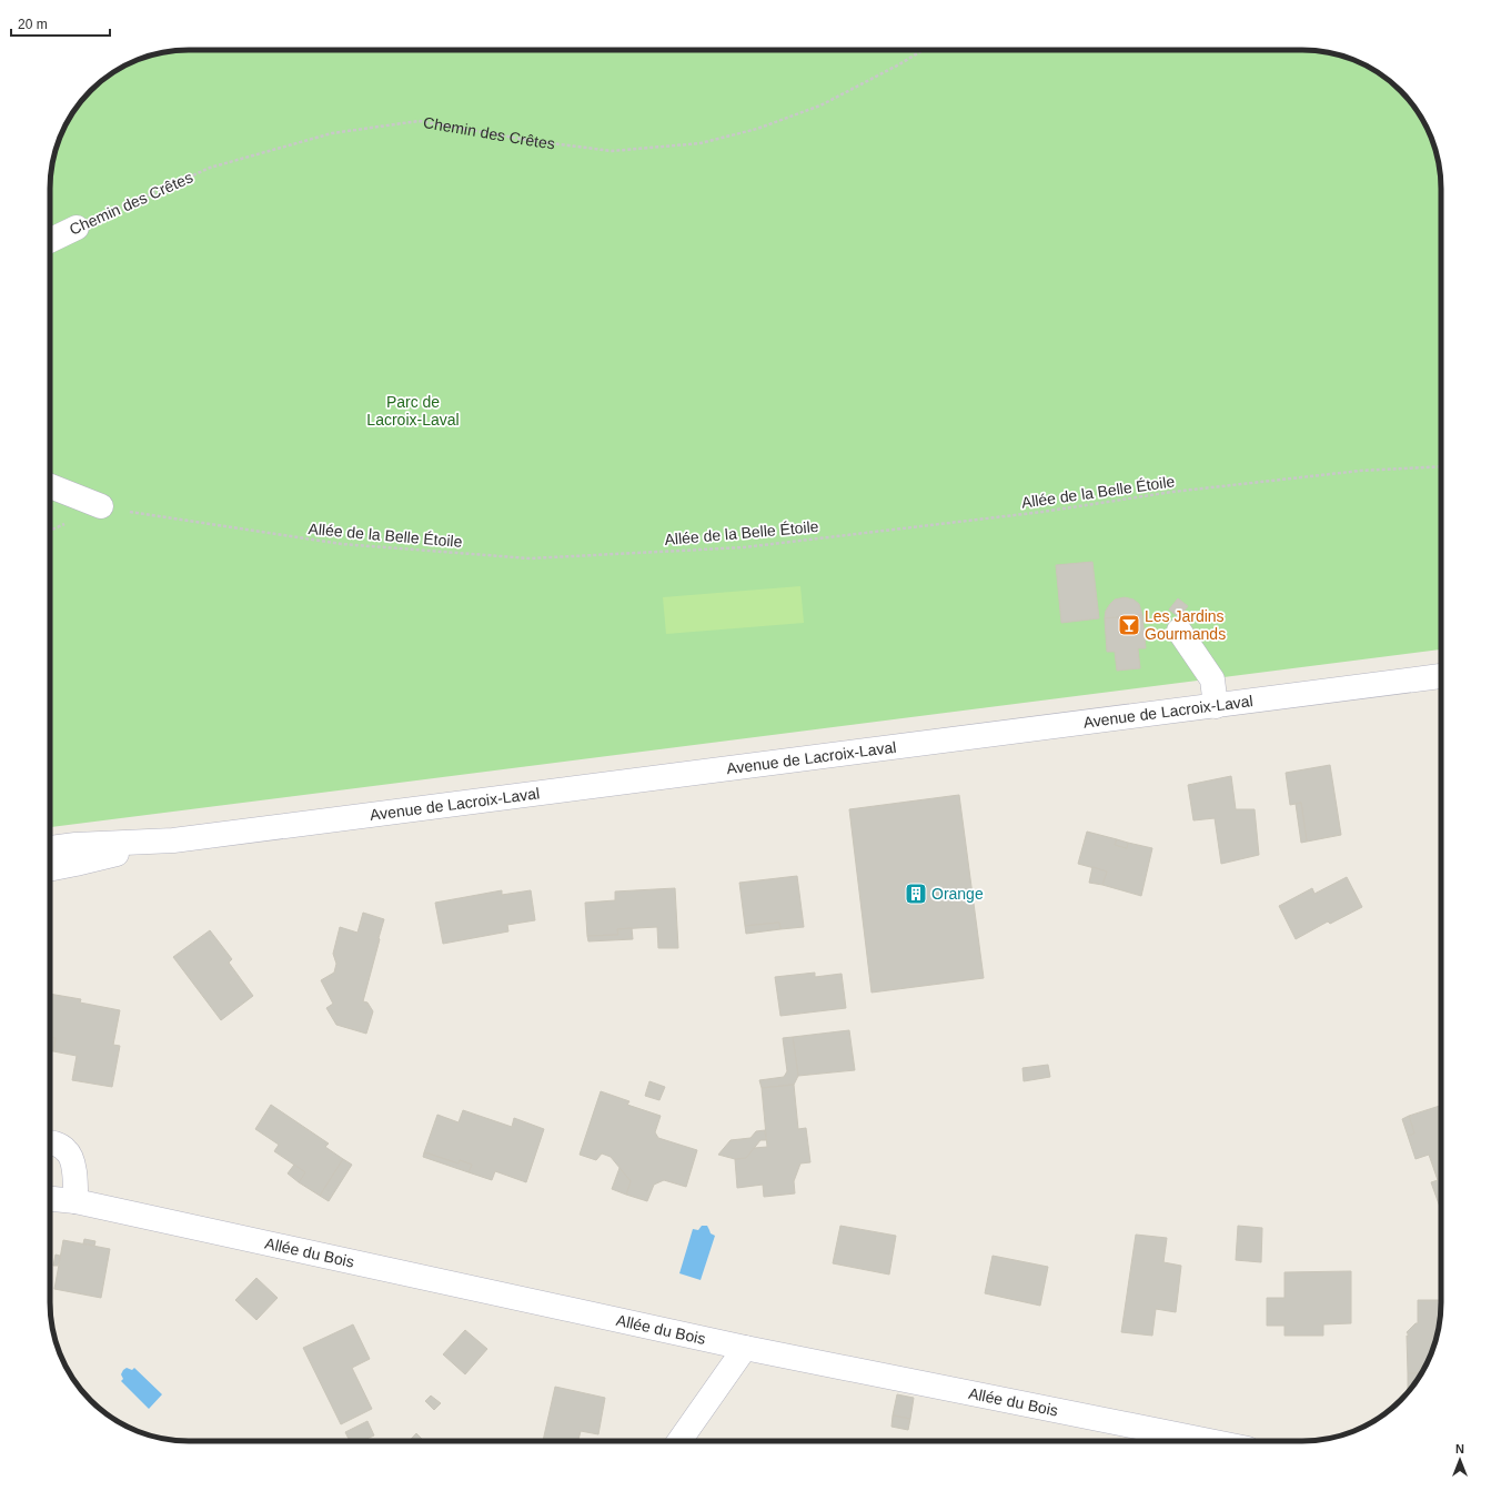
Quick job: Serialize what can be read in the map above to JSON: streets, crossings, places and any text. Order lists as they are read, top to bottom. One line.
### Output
{"streets":{"street":["Chemin des Crêtes","Avenue de Lacroix-Laval","Allée du Bois"],"path":["Allée de la Belle Étoile"]},"parks":["Parc de Lacroix-Laval"],"places":{"bar":["Les Jardins Gourmands"],"building":["Orange"]},"scale_bar":"20 m","north":"top"}
